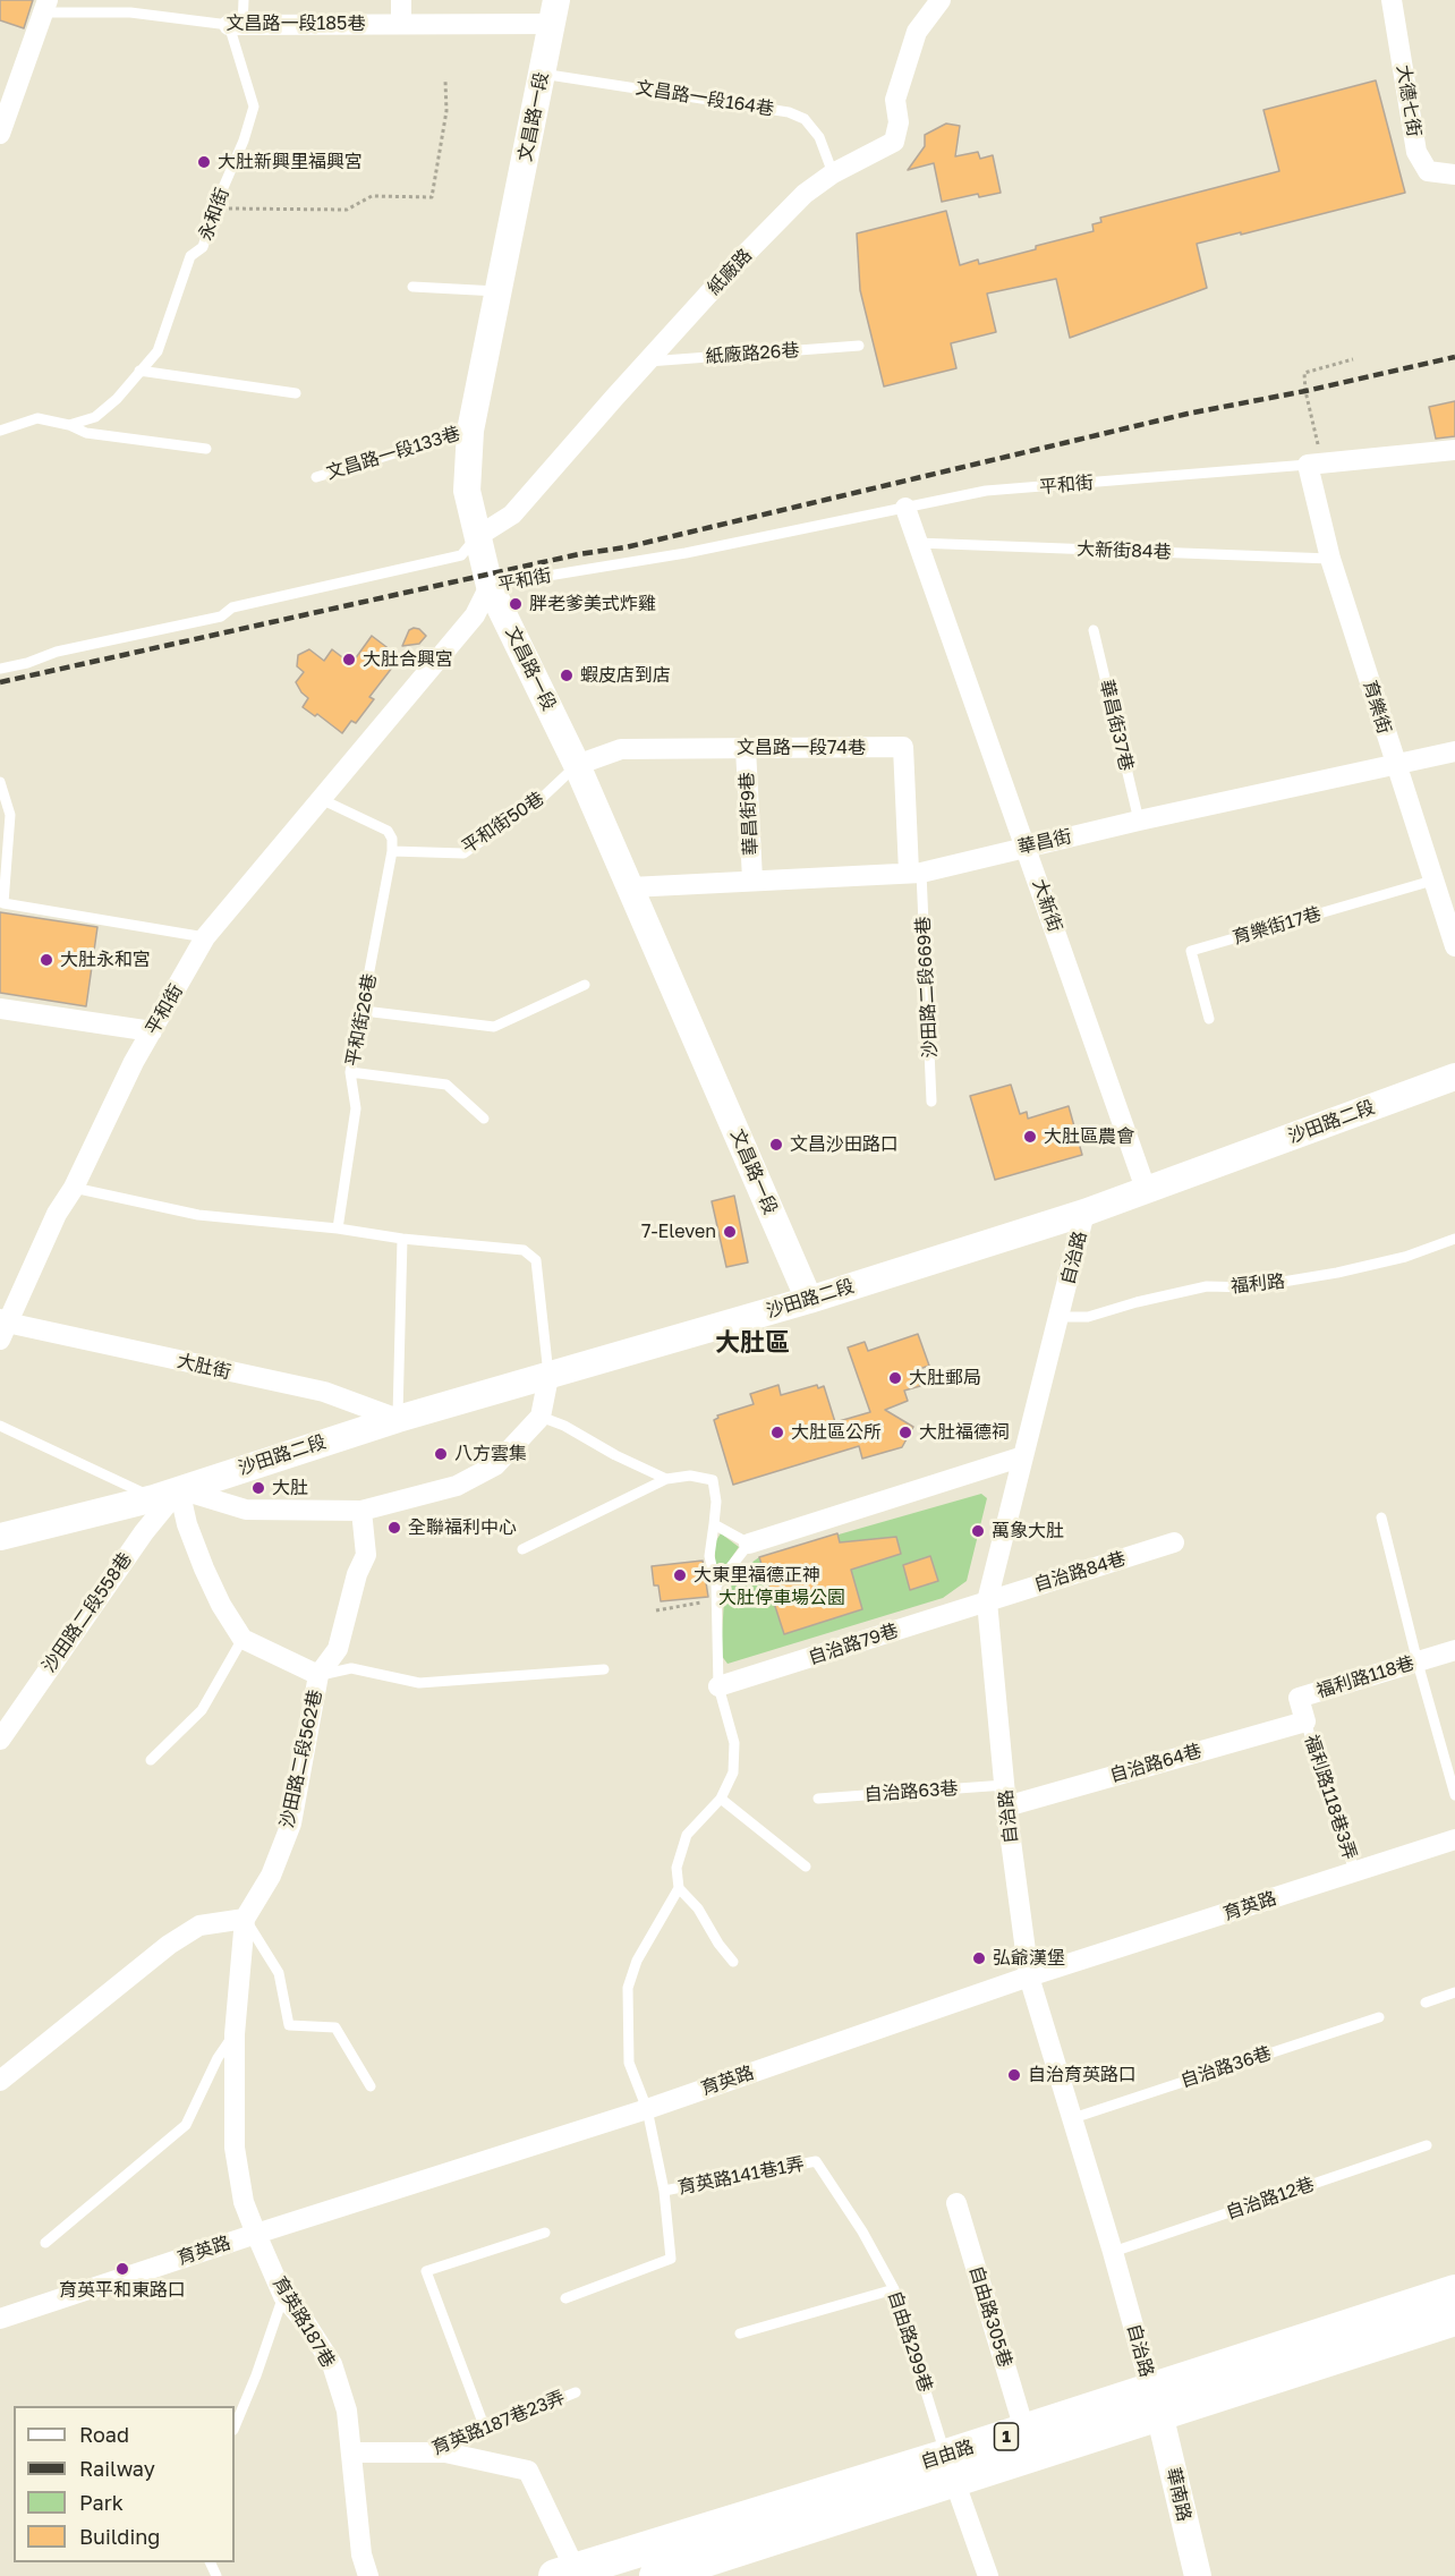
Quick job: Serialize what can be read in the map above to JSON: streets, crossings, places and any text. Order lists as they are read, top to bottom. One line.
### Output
{"streets":{"main road":["1","自由路"],"street":["文昌路一段185巷","大德七街","文昌路一段","紙廠路","平和街","育樂街","文昌路一段74巷","華昌街9巷","華昌街","大新街","沙田路二段","自治路","大肚街","自治路84巷","沙田路二段558巷","自治路79巷","福利路118巷","沙田路二段562巷","自治路64巷","育英路","自由路305巷","育英路187巷","育英路187巷23弄","華南路"],"lane":["文昌路一段164巷","永和街","紙廠路26巷","文昌路一段133巷","大新街84巷","華昌街37巷","平和街50巷","育樂街17巷","沙田路二段669巷","平和街26巷","福利路","自治路63巷","福利路118巷3弄","自治路36巷","育英路141巷1弄","自治路12巷","自由路299巷"]},"crossings":[["文昌路一段185巷","文昌路一段"],["文昌路一段185巷","永和街"],["文昌路一段164巷","文昌路一段"],["文昌路一段164巷","紙廠路"],["文昌路一段","紙廠路"],["文昌路一段","文昌路一段133巷"],["文昌路一段","平和街"],["文昌路一段","文昌路一段74巷"],["文昌路一段","平和街50巷"],["文昌路一段","華昌街"],["文昌路一段","沙田路二段"],["紙廠路","紙廠路26巷"],["平和街","育樂街"],["平和街","大新街"],["平和街","大肚街"],["大新街84巷","育樂街"],["大新街84巷","大新街"],["育樂街","華昌街"],["育樂街","育樂街17巷"],["華昌街37巷","華昌街"],["文昌路一段74巷","華昌街9巷"],["文昌路一段74巷","平和街50巷"],["文昌路一段74巷","華昌街"],["文昌路一段74巷","沙田路二段669巷"],["華昌街9巷","華昌街"],["平和街50巷","平和街26巷"],["華昌街","大新街"],["華昌街","沙田路二段669巷"],["大新街","沙田路二段"],["沙田路二段","自治路"],["沙田路二段","大肚街"],["沙田路二段","沙田路二段558巷"],["自治路","福利路"],["自治路","自治路84巷"],["自治路","自治路79巷"],["自治路","自治路64巷"],["自治路","自治路63巷"],["自治路","育英路"],["自治路","自治路36巷"],["自治路","自治路12巷"],["自治路","自由路"],["自治路","華南路"],["自治路84巷","自治路79巷"],["福利路118巷","自治路64巷"],["福利路118巷","福利路118巷3弄"],["沙田路二段562巷","育英路187巷"],["自治路64巷","福利路118巷3弄"],["福利路118巷3弄","育英路"],["育英路","育英路187巷"],["育英路141巷1弄","自由路299巷"],["自由路305巷","自由路"],["育英路187巷","育英路187巷23弄"],["自由路299巷","自由路"],["育英路187巷23弄","自由路"],["自由路","華南路"]],"districts":["大肚區"],"parks":["大肚停車場公園"],"places":["大肚新興里福興宮","胖老爹美式炸雞","大肚合興宮","蝦皮店到店","大肚永和宮","大肚區農會","文昌沙田路口","7-Eleven","大肚郵局","大肚區公所","大肚福德祠","八方雲集","大肚","全聯福利中心","萬象大肚","大東里福德正神","弘爺漢堡","自治育英路口","育英平和東路口"],"legend":["Road","Railway","Park","Building"]}
